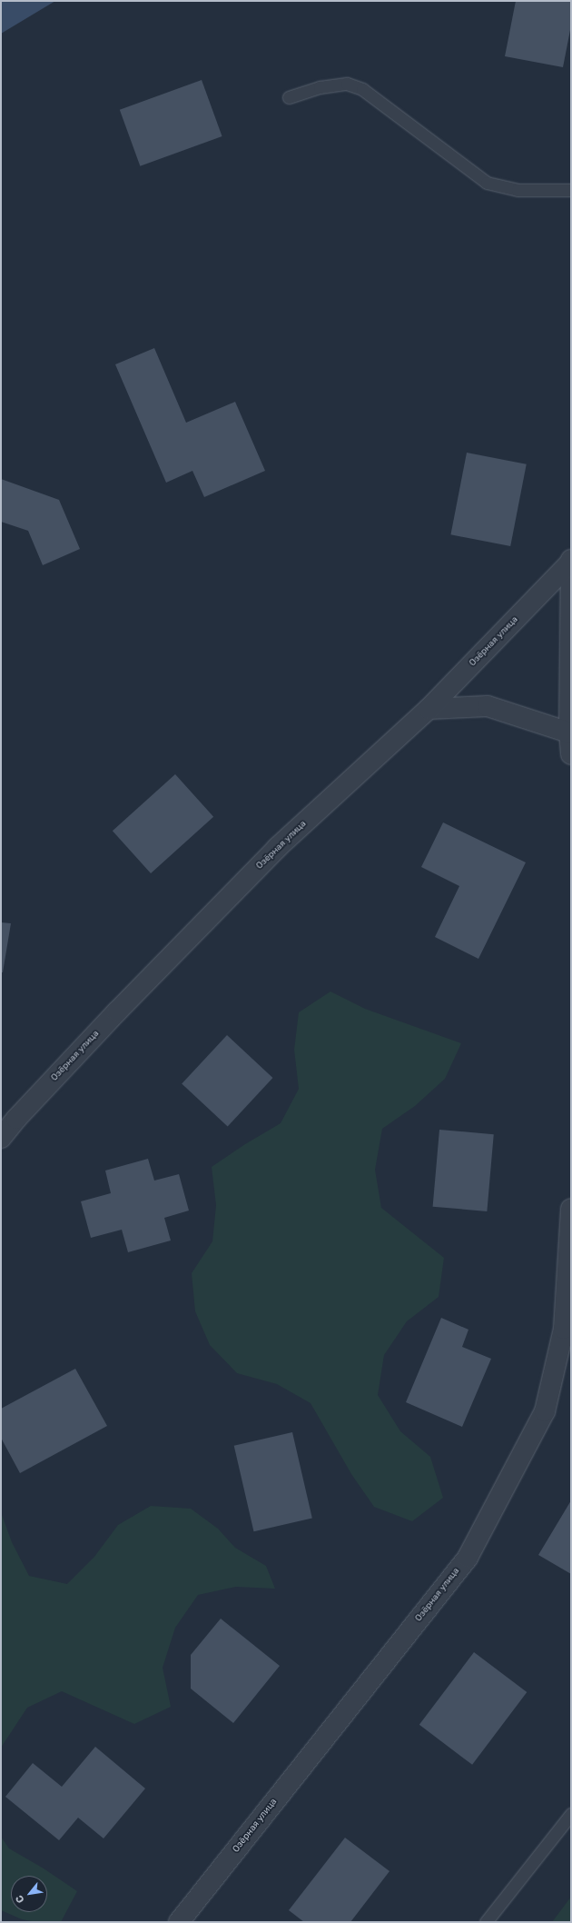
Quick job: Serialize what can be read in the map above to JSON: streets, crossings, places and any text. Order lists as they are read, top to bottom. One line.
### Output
{"streets":{"street":["Озёрная улица"]},"north":"bottom left"}
